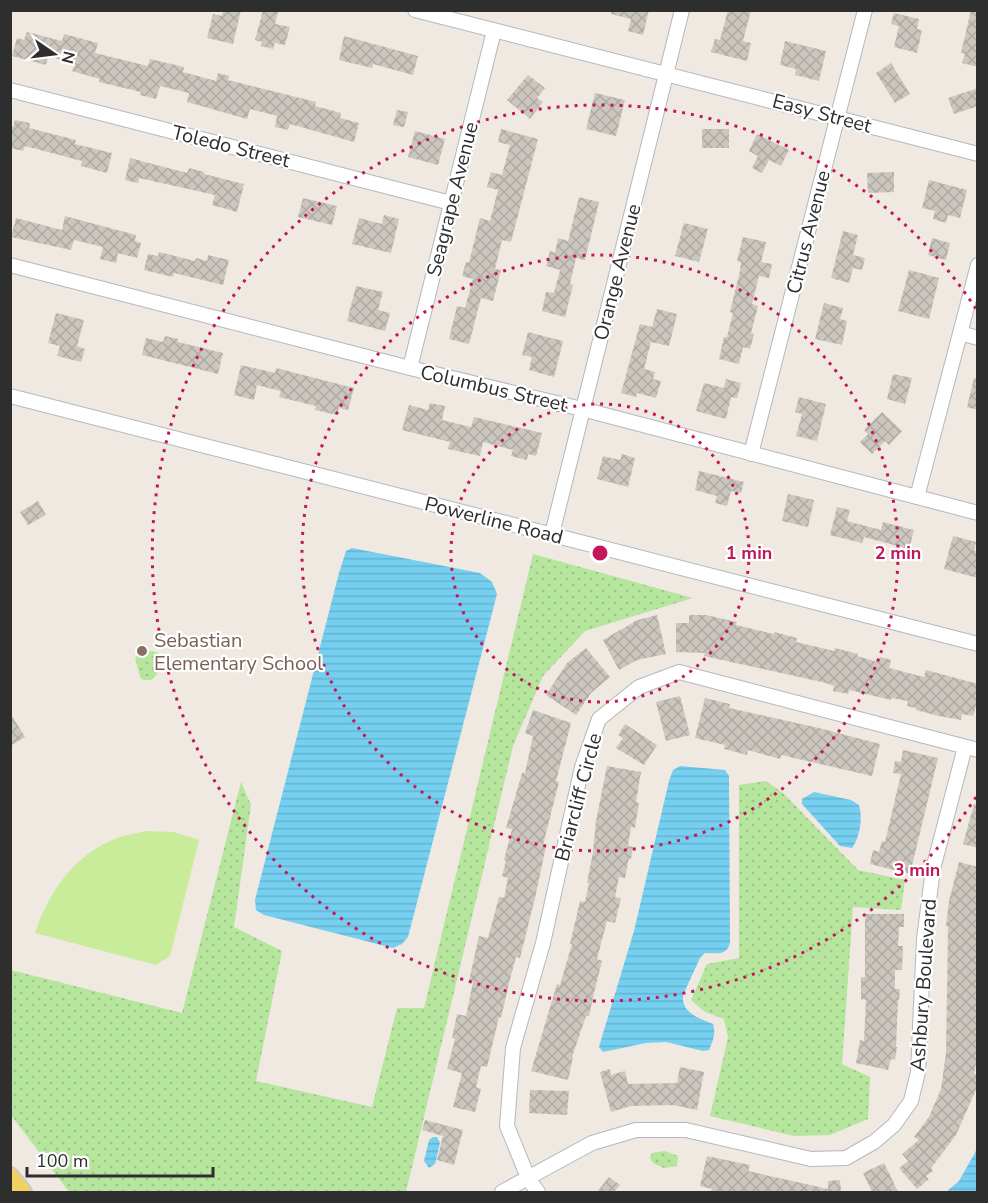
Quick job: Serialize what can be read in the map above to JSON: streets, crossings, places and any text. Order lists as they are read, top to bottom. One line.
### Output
{"streets":{"street":["Easy Street","Toledo Street","Seagrape Avenue","Citrus Avenue","Orange Avenue","Columbus Street","Powerline Road","Briarcliff Circle","Ashbury Boulevard"]},"crossings":[["Easy Street","Seagrape Avenue"],["Easy Street","Citrus Avenue"],["Easy Street","Orange Avenue"],["Toledo Street","Seagrape Avenue"],["Seagrape Avenue","Columbus Street"],["Citrus Avenue","Columbus Street"],["Orange Avenue","Columbus Street"],["Orange Avenue","Powerline Road"],["Briarcliff Circle","Ashbury Boulevard"]],"places":["Sebastian Elementary School"],"scale_bar":"100 m","north":"right","rings":["1 min","2 min","3 min"]}
